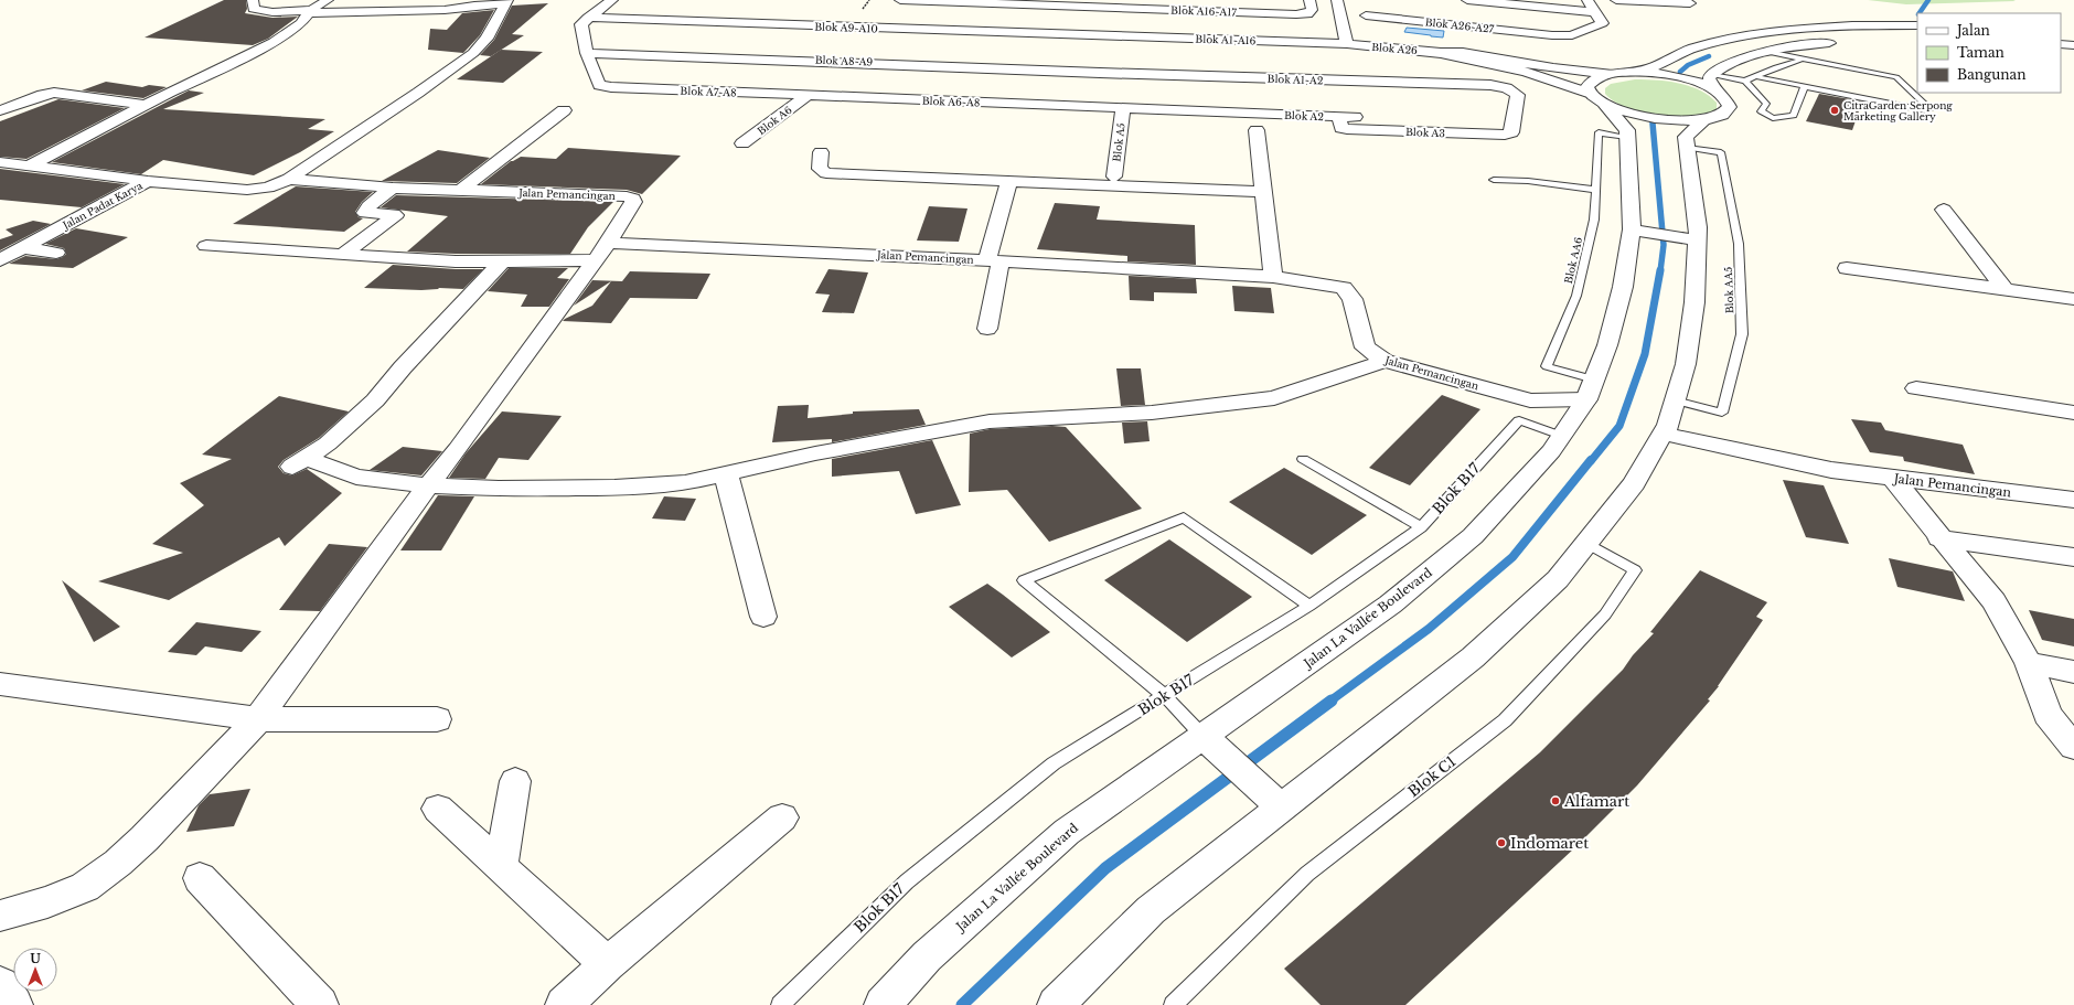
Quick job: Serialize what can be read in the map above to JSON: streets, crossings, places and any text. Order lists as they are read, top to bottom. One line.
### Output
{"streets":{"street":["Blok A16-A17","Blok A26-A27","Blok A9-A10","Blok A1-A16","Blok A26","Blok A8-A9","Blok A1-A2","Blok A7-A8","Blok A6-A8","Blok A2","Blok A6","Blok A3","Blok A5","Jalan Pemancingan","Jalan Padat Karya","Jalan La Vallée Boulevard"],"lane":["Blok AA6","Blok AA5","Blok B17","Blok C1"]},"crossings":[["Blok A9-A10","Blok A1-A16"],["Blok A1-A16","Blok A26"],["Blok A8-A9","Blok A1-A2"],["Blok A8-A9","Blok A7-A8"],["Blok A1-A2","Blok A3"],["Blok A7-A8","Blok A6-A8"],["Blok A7-A8","Blok A6"],["Blok A6-A8","Blok A2"],["Blok A6-A8","Blok A6"],["Blok A2","Blok A3"],["Blok A2","Blok A5"],["Jalan Pemancingan","Jalan Padat Karya"],["Jalan Pemancingan","Blok AA6"],["Jalan Pemancingan","Jalan La Vallée Boulevard"],["Blok AA6","Jalan La Vallée Boulevard"],["Blok B17","Jalan La Vallée Boulevard"]],"places":["CitraGarden Serpong Marketing Gallery","Alfamart","Indomaret"],"legend":["Jalan","Taman","Bangunan"],"north":"top"}
